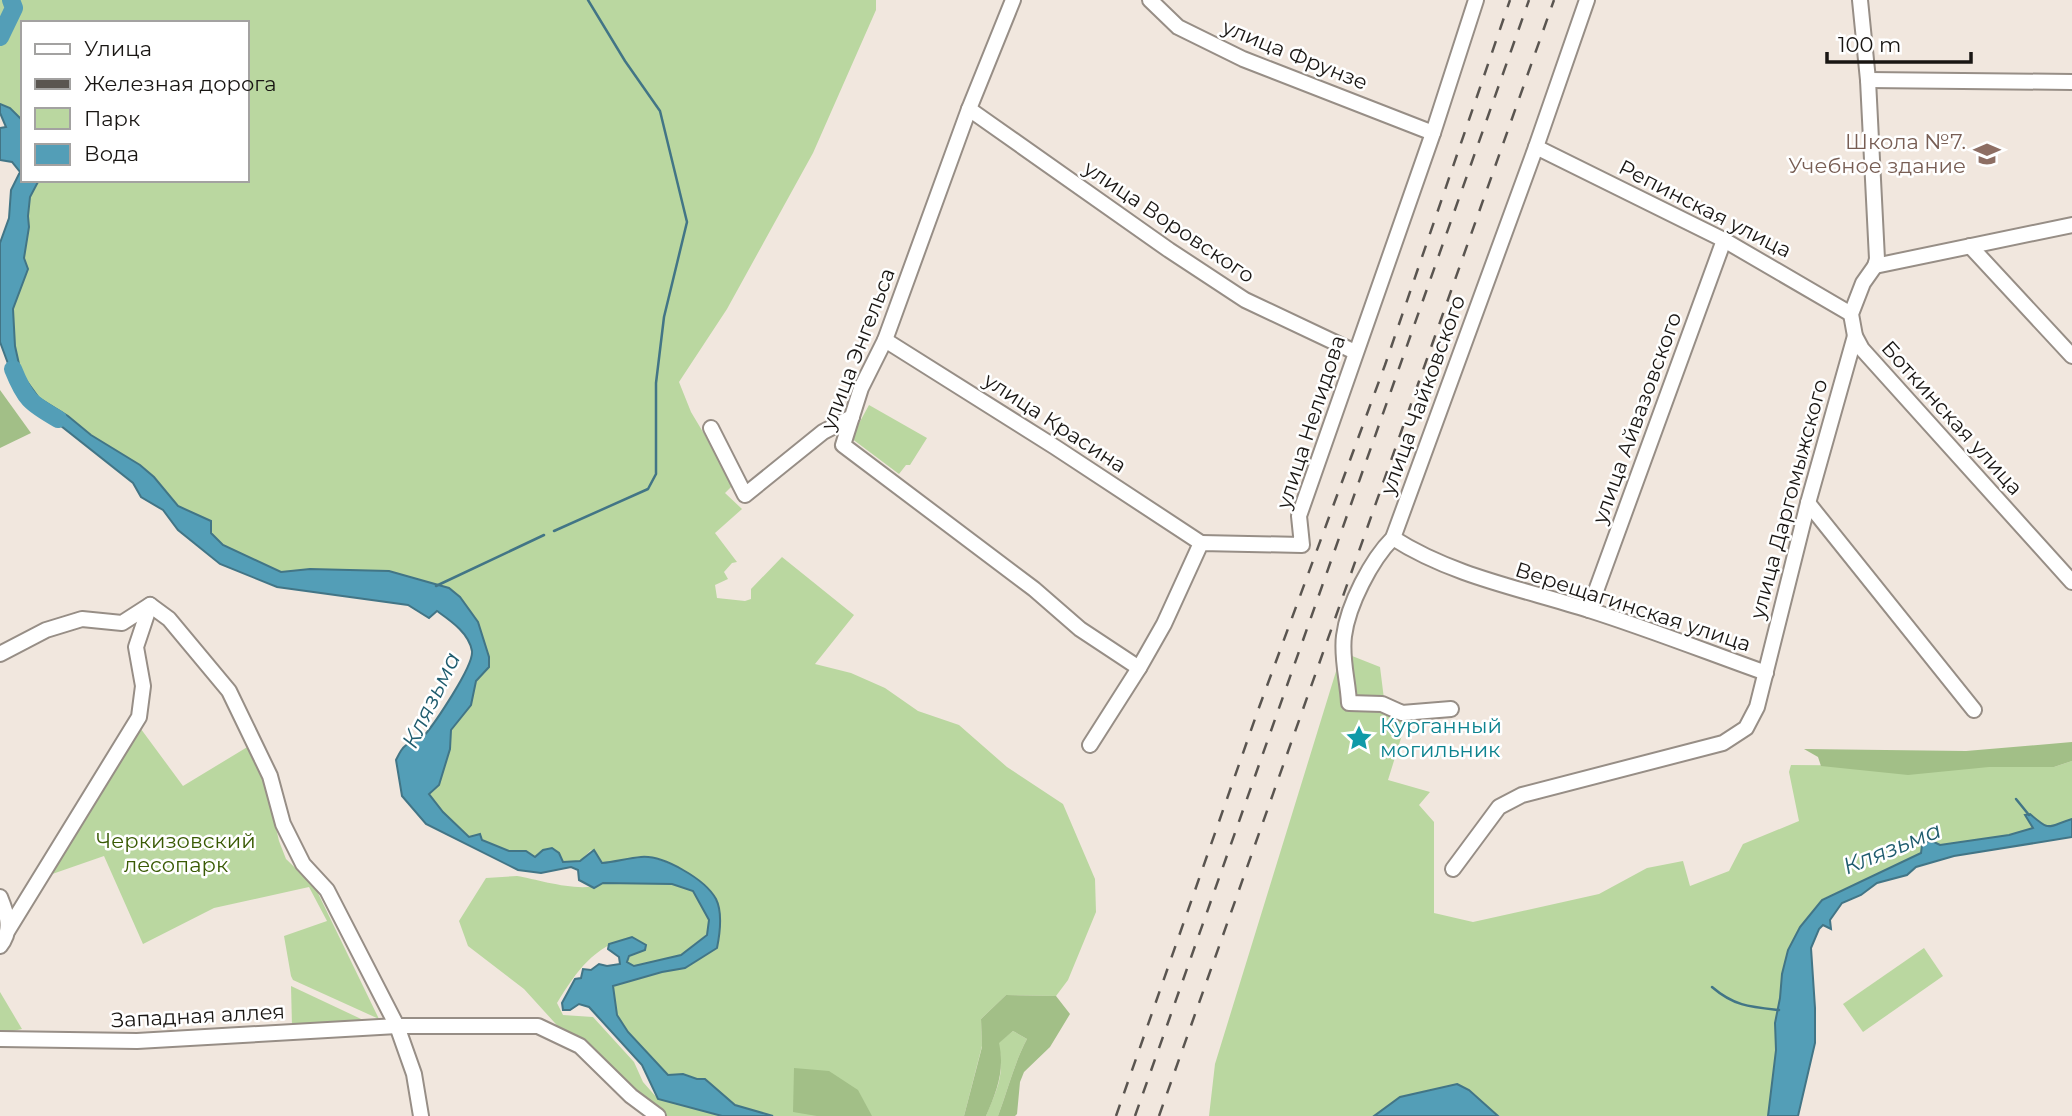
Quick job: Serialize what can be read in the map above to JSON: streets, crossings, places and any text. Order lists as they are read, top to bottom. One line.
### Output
{"streets":{"street":["улица Фрунзе","Репинская улица","улица Воровского","улица Энгельса","улица Чайковского","улица Айвазовского","Боткинская улица","улица Нелидова","улица Красина","улица Даргомыжского","Верещагинская улица","Западная аллея"]},"crossings":[["улица Фрунзе","улица Нелидова"],["Репинская улица","улица Чайковского"],["Репинская улица","улица Айвазовского"],["Репинская улица","Боткинская улица"],["улица Воровского","улица Энгельса"],["улица Воровского","улица Нелидова"],["улица Энгельса","улица Красина"],["улица Чайковского","Верещагинская улица"],["улица Айвазовского","Верещагинская улица"],["Боткинская улица","улица Даргомыжского"],["улица Нелидова","улица Красина"],["улица Даргомыжского","Верещагинская улица"]],"water":["Клязьма"],"parks":["Черкизовский лесопарк"],"places":{"school or university":["Школа №7. Учебное здание"],"place":["Курганный могильник"]},"legend":["Улица","Железная дорога","Парк","Вода"],"scale_bar":"100 m"}
